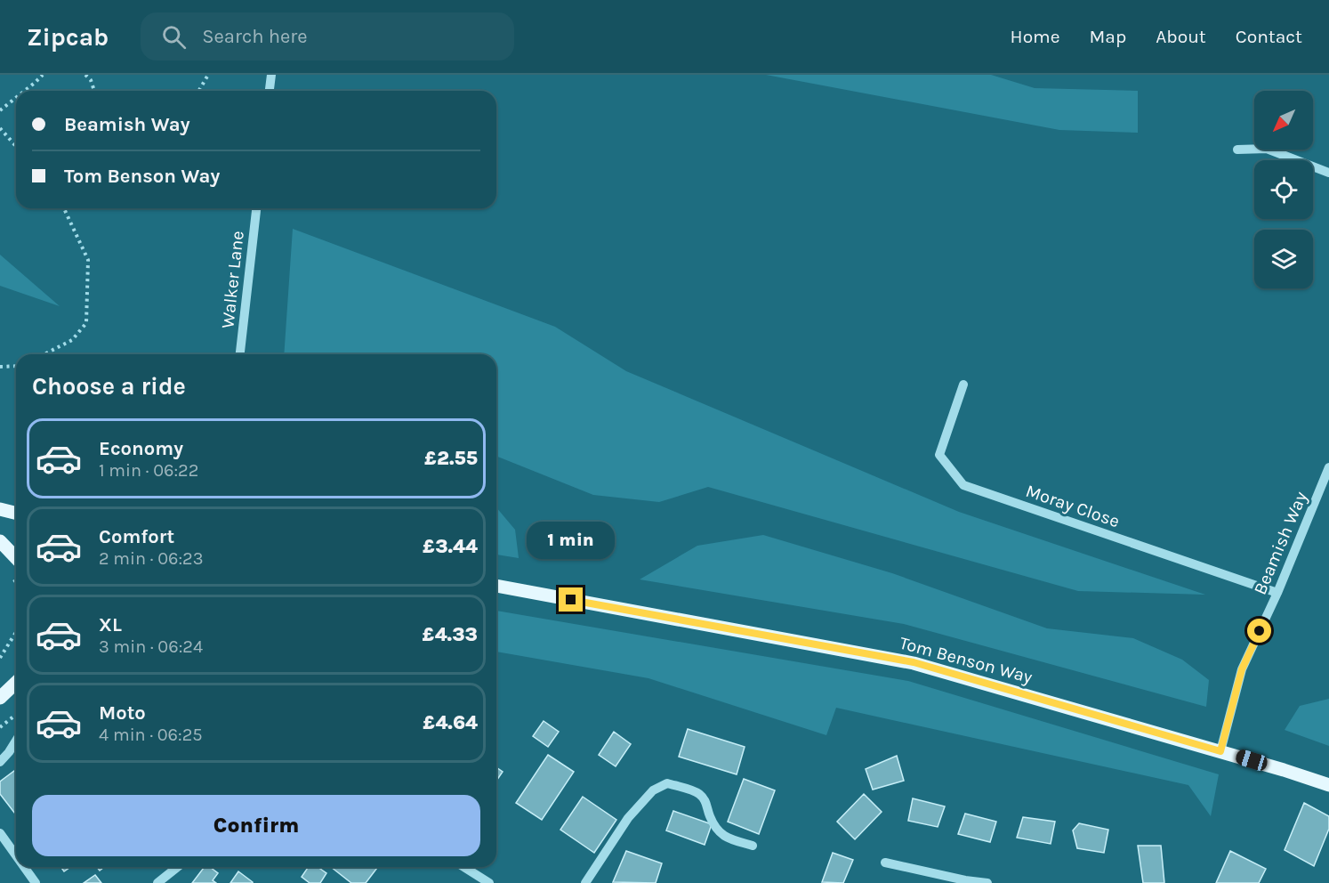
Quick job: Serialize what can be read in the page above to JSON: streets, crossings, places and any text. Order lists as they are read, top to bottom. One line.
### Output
{"streets":{"main road":["Tom Benson Way"],"street":["Walker Lane","Moray Close","Beamish Way"]},"crossings":[["Moray Close","Beamish Way"],["Beamish Way","Tom Benson Way"]],"north":"bottom left","page":{"header":"Zipcab","search":"Search here","nav":["Home","Map","About","Contact"],"banner":["Beamish Way","Tom Benson Way"],"heading":"Choose a ride","list":[{"name":"Economy","note":"1 min · 06:22","value":"£2.55"},{"name":"Comfort","note":"2 min · 06:23","value":"£3.44"},{"name":"XL","note":"3 min · 06:24","value":"£4.33"},{"name":"Moto","note":"4 min · 06:25","value":"£4.64"}],"bubble":"1 min","buttons":"Confirm"}}
